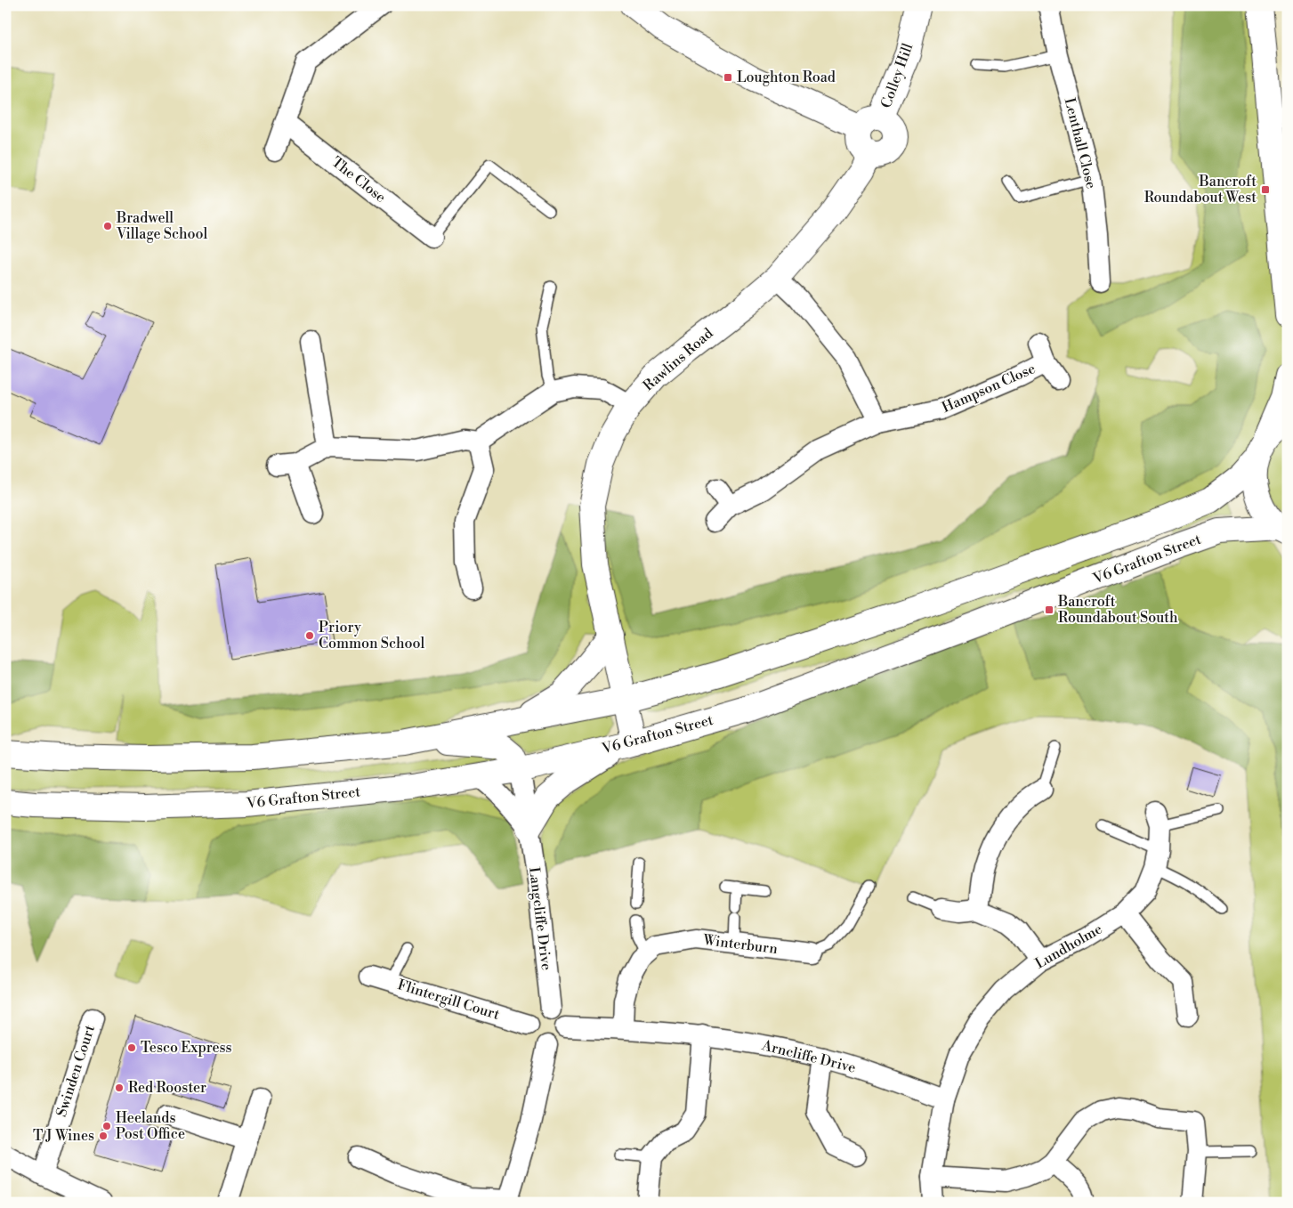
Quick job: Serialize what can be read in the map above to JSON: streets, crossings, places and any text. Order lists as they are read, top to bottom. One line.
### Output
{"streets":{"street":["Colley Hill","Lenthall Close","The Close","Rawlins Road","Hampson Close","V6 Grafton Street","Langcliffe Drive","Winterburn","Lundholme","Flintergill Court","Arncliffe Drive","Swinden Court"]},"crossings":[["Colley Hill","Rawlins Road"],["Rawlins Road","V6 Grafton Street"],["V6 Grafton Street","Langcliffe Drive"],["Langcliffe Drive","Flintergill Court"],["Langcliffe Drive","Arncliffe Drive"],["Winterburn","Arncliffe Drive"],["Lundholme","Arncliffe Drive"],["Flintergill Court","Arncliffe Drive"]],"places":{"transit":["Loughton Road","Bancroft Roundabout West","Bancroft Roundabout South"],"other":["Bradwell Village School","Priory Common School","Tesco Express","Red Rooster","Heelands Post Office","T J Wines"]}}
